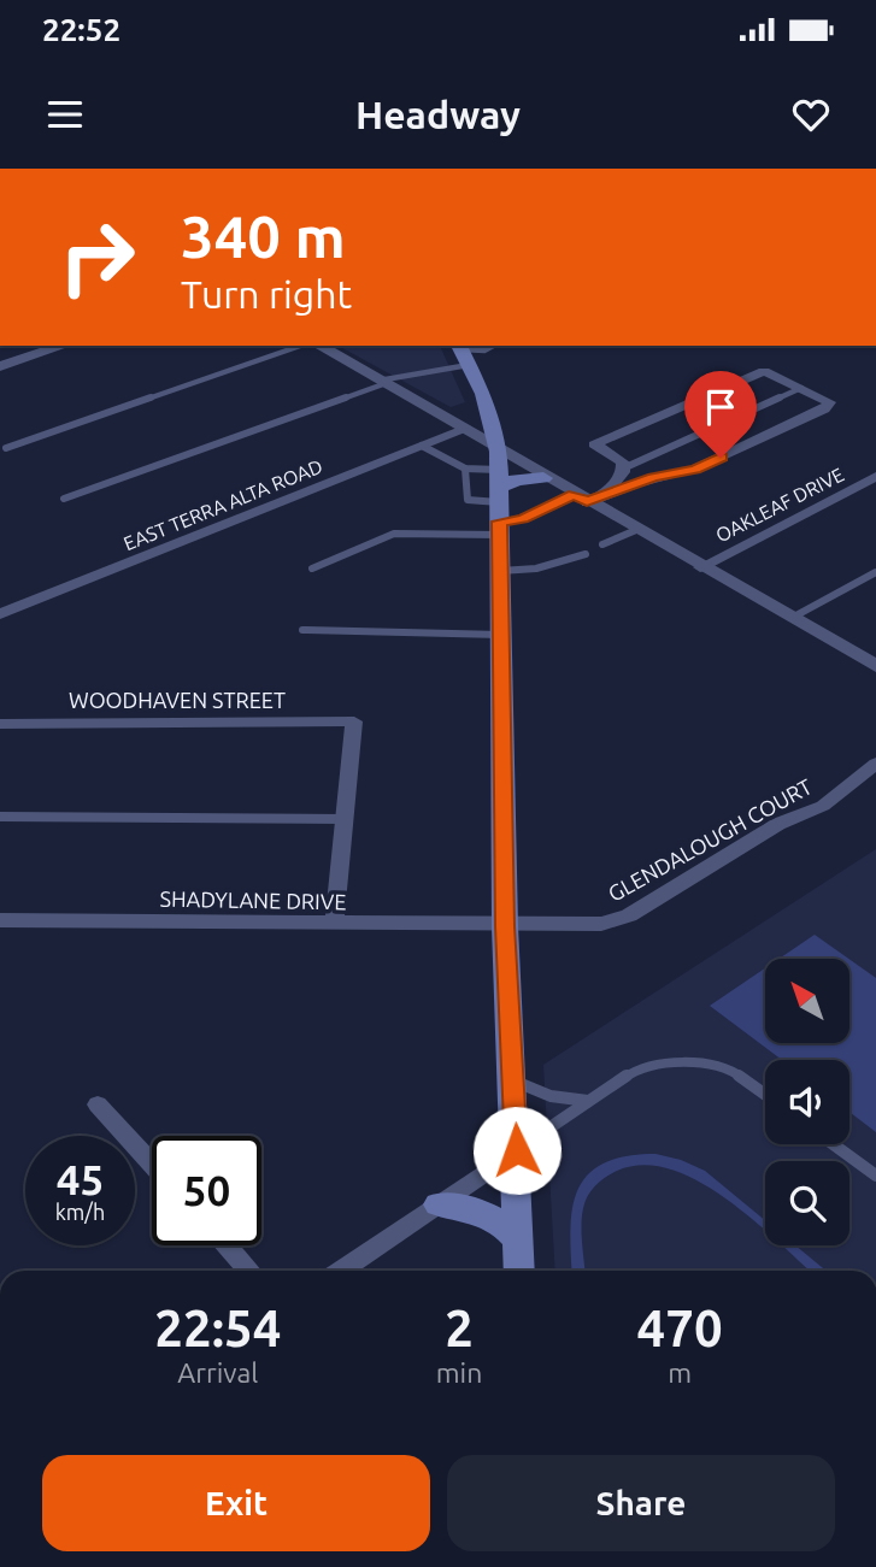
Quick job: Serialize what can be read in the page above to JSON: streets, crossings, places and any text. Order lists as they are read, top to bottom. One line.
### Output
{"streets":{"street":["EAST TERRA ALTA ROAD","OAKLEAF DRIVE","WOODHAVEN STREET","GLENDALOUGH COURT","SHADYLANE DRIVE"]},"crossings":[["GLENDALOUGH COURT","SHADYLANE DRIVE"]],"north":"top left","page":{"status":"22:52","header":"Headway","turn":["340 m","Turn right"],"speed":"45 km/h","limit":"50","eta":["22:54","Arrival","2","min","470","m"],"buttons":["Exit","Share"]}}
